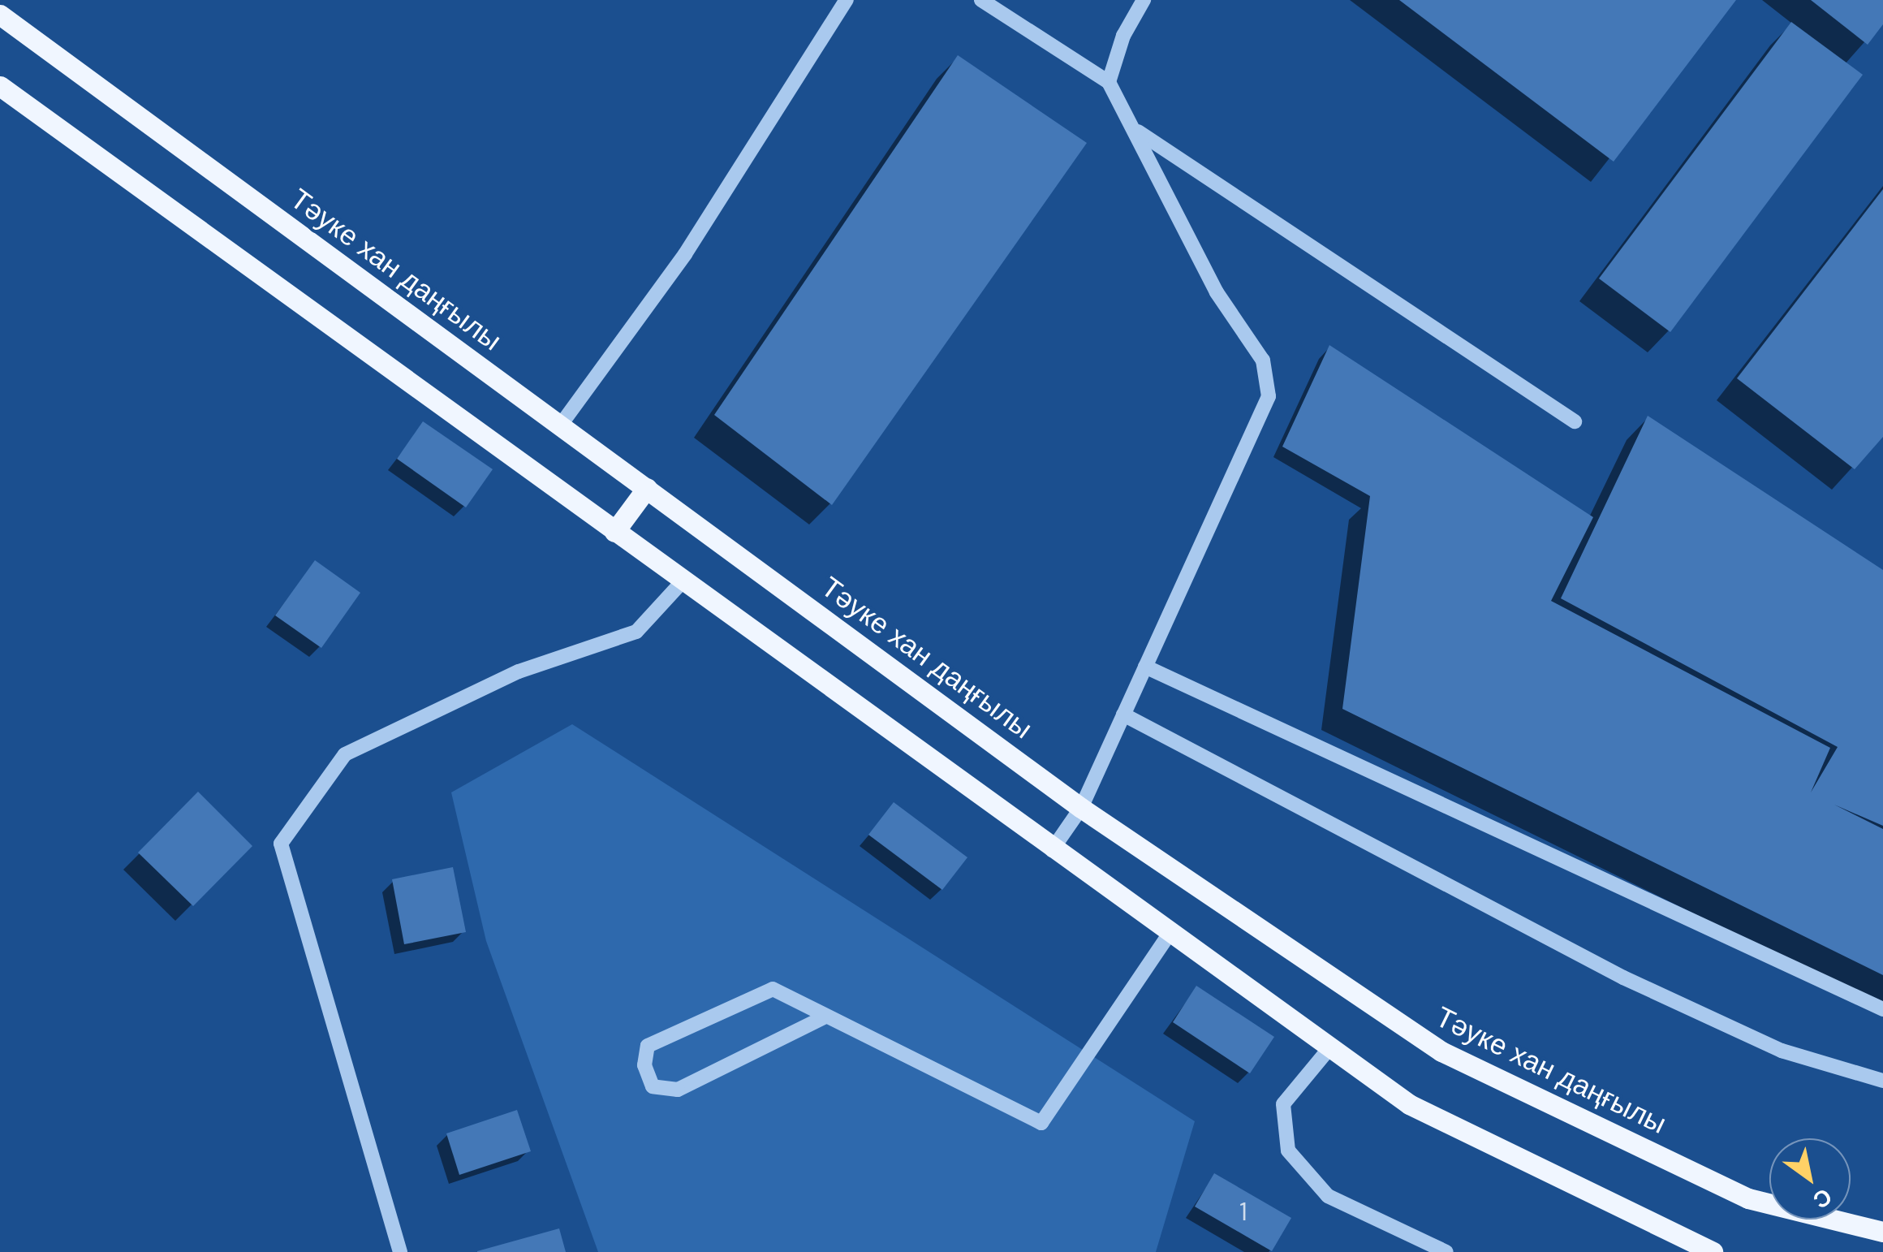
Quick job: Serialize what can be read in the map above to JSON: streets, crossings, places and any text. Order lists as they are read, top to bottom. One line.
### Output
{"streets":{"main road":["Тәуке хан даңғылы"]},"house_numbers":["1"],"north":"bottom right"}
